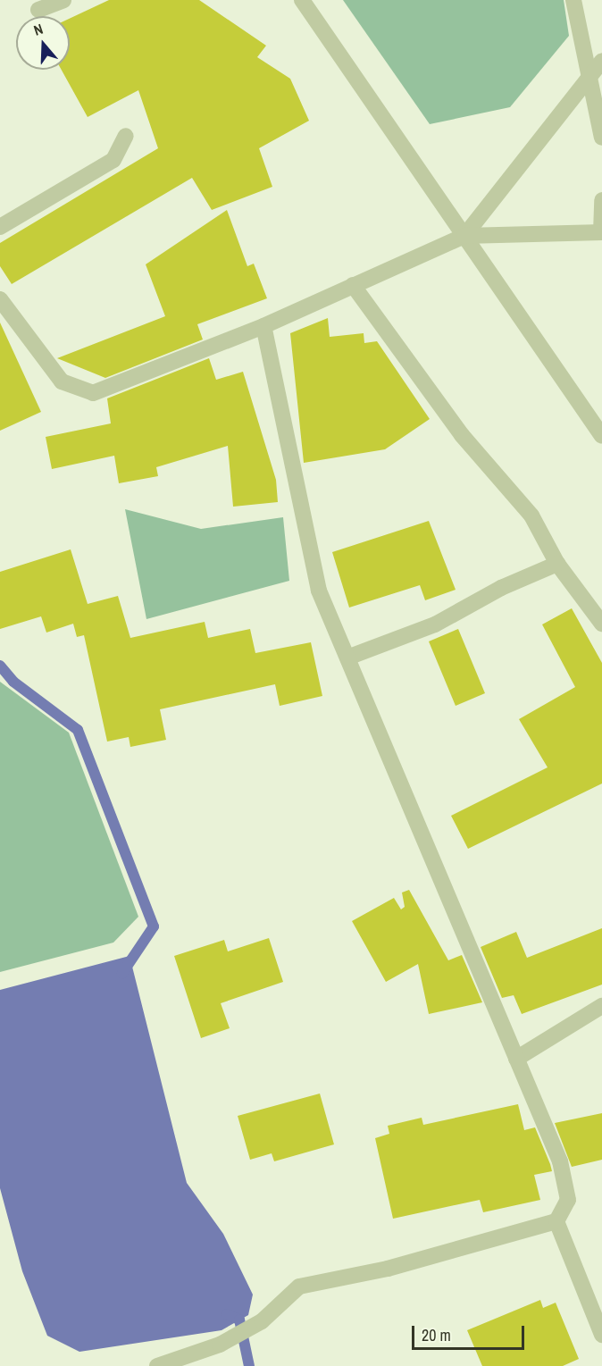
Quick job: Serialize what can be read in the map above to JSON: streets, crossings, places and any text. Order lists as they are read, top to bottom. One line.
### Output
{"scale_bar":"20 m","north":"top"}
